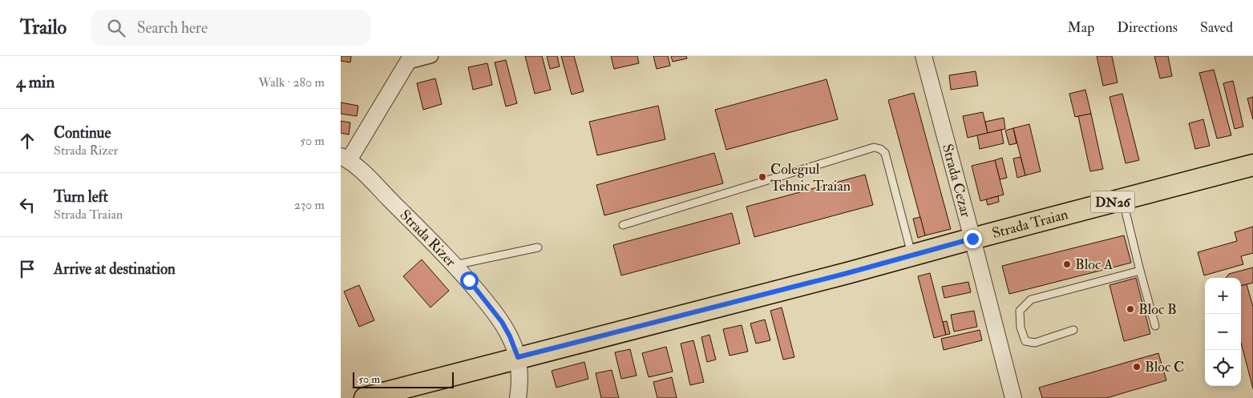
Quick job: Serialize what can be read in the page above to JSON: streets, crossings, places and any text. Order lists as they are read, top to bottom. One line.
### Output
{"streets":{"main road":["DN26","Strada Traian"],"street":["Strada Cezar","Strada Rizer"]},"crossings":[["Strada Cezar","Strada Traian"],["Strada Traian","Strada Rizer"]],"places":["Colegiul Tehnic Traian","Bloc A","Bloc B","Bloc C"],"scale_bar":"50 m","page":{"header":"Trailo","search":"Search here","nav":["Map","Directions","Saved"],"heading":["4 min","Walk · 280 m"],"list":[["Continue","Strada Rizer","50 m"],["Turn left","Strada Traian","230 m"],"Arrive at destination"],"map_buttons":["+","−"],"scale":"50 m"}}
